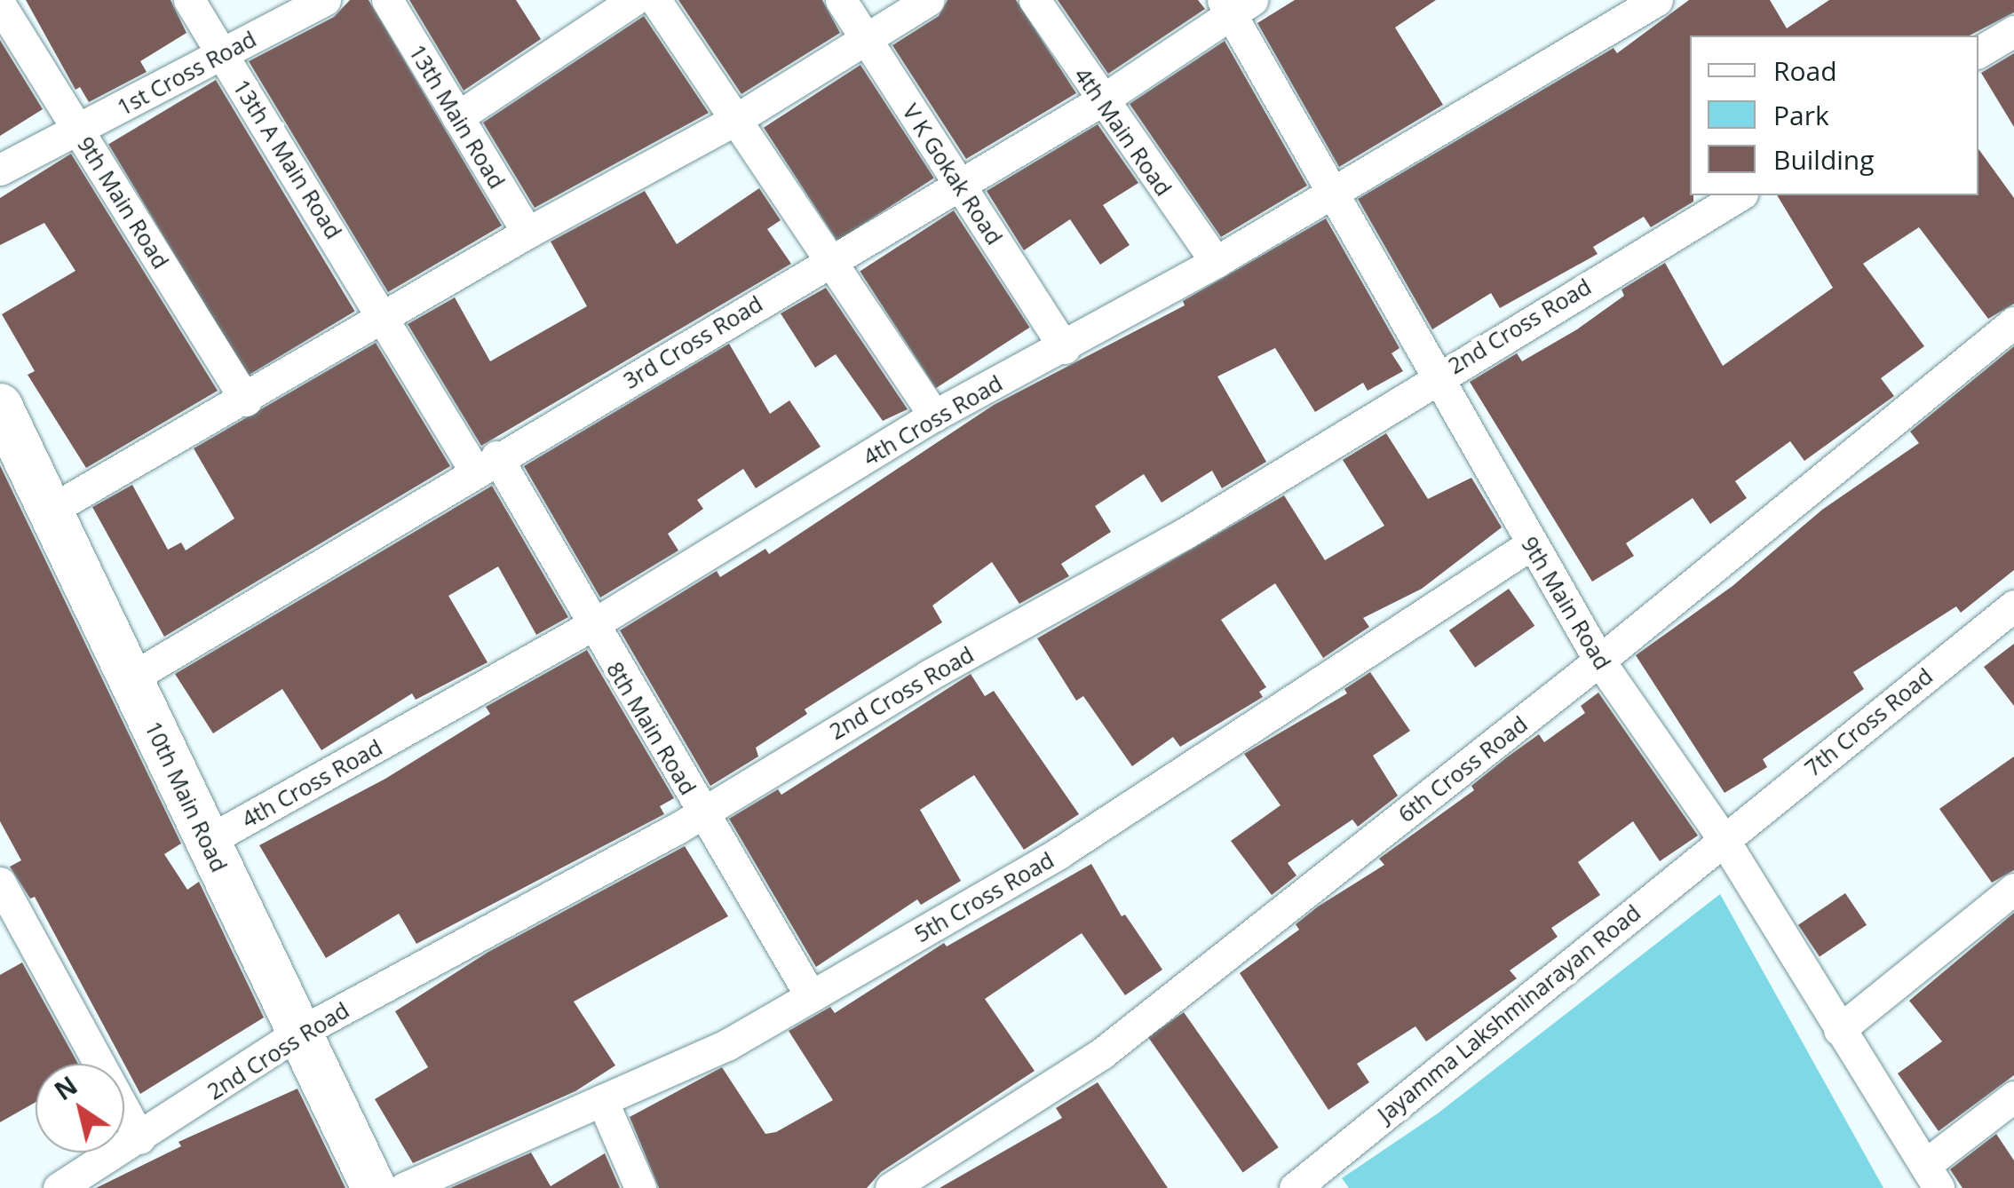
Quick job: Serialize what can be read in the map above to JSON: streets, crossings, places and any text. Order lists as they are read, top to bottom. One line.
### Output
{"streets":{"street":["1st Cross Road","13th Main Road","4th Main Road","13th A Main Road","V K Gokak Road","9th Main Road","2nd Cross Road","3rd Cross Road","4th Cross Road","7th Cross Road","8th Main Road","6th Cross Road","10th Main Road","5th Cross Road","Jayamma Lakshminarayan Road"]},"crossings":[["1st Cross Road","13th A Main Road"],["1st Cross Road","9th Main Road"],["4th Main Road","3rd Cross Road"],["4th Main Road","4th Cross Road"],["13th A Main Road","3rd Cross Road"],["13th A Main Road","8th Main Road"],["V K Gokak Road","3rd Cross Road"],["V K Gokak Road","4th Cross Road"],["9th Main Road","2nd Cross Road"],["9th Main Road","3rd Cross Road"],["9th Main Road","4th Cross Road"],["9th Main Road","7th Cross Road"],["9th Main Road","6th Cross Road"],["9th Main Road","5th Cross Road"],["9th Main Road","Jayamma Lakshminarayan Road"],["2nd Cross Road","8th Main Road"],["2nd Cross Road","10th Main Road"],["3rd Cross Road","8th Main Road"],["3rd Cross Road","10th Main Road"],["4th Cross Road","8th Main Road"],["4th Cross Road","10th Main Road"],["7th Cross Road","Jayamma Lakshminarayan Road"],["8th Main Road","5th Cross Road"]],"legend":["Road","Park","Building"],"north":"top left"}
